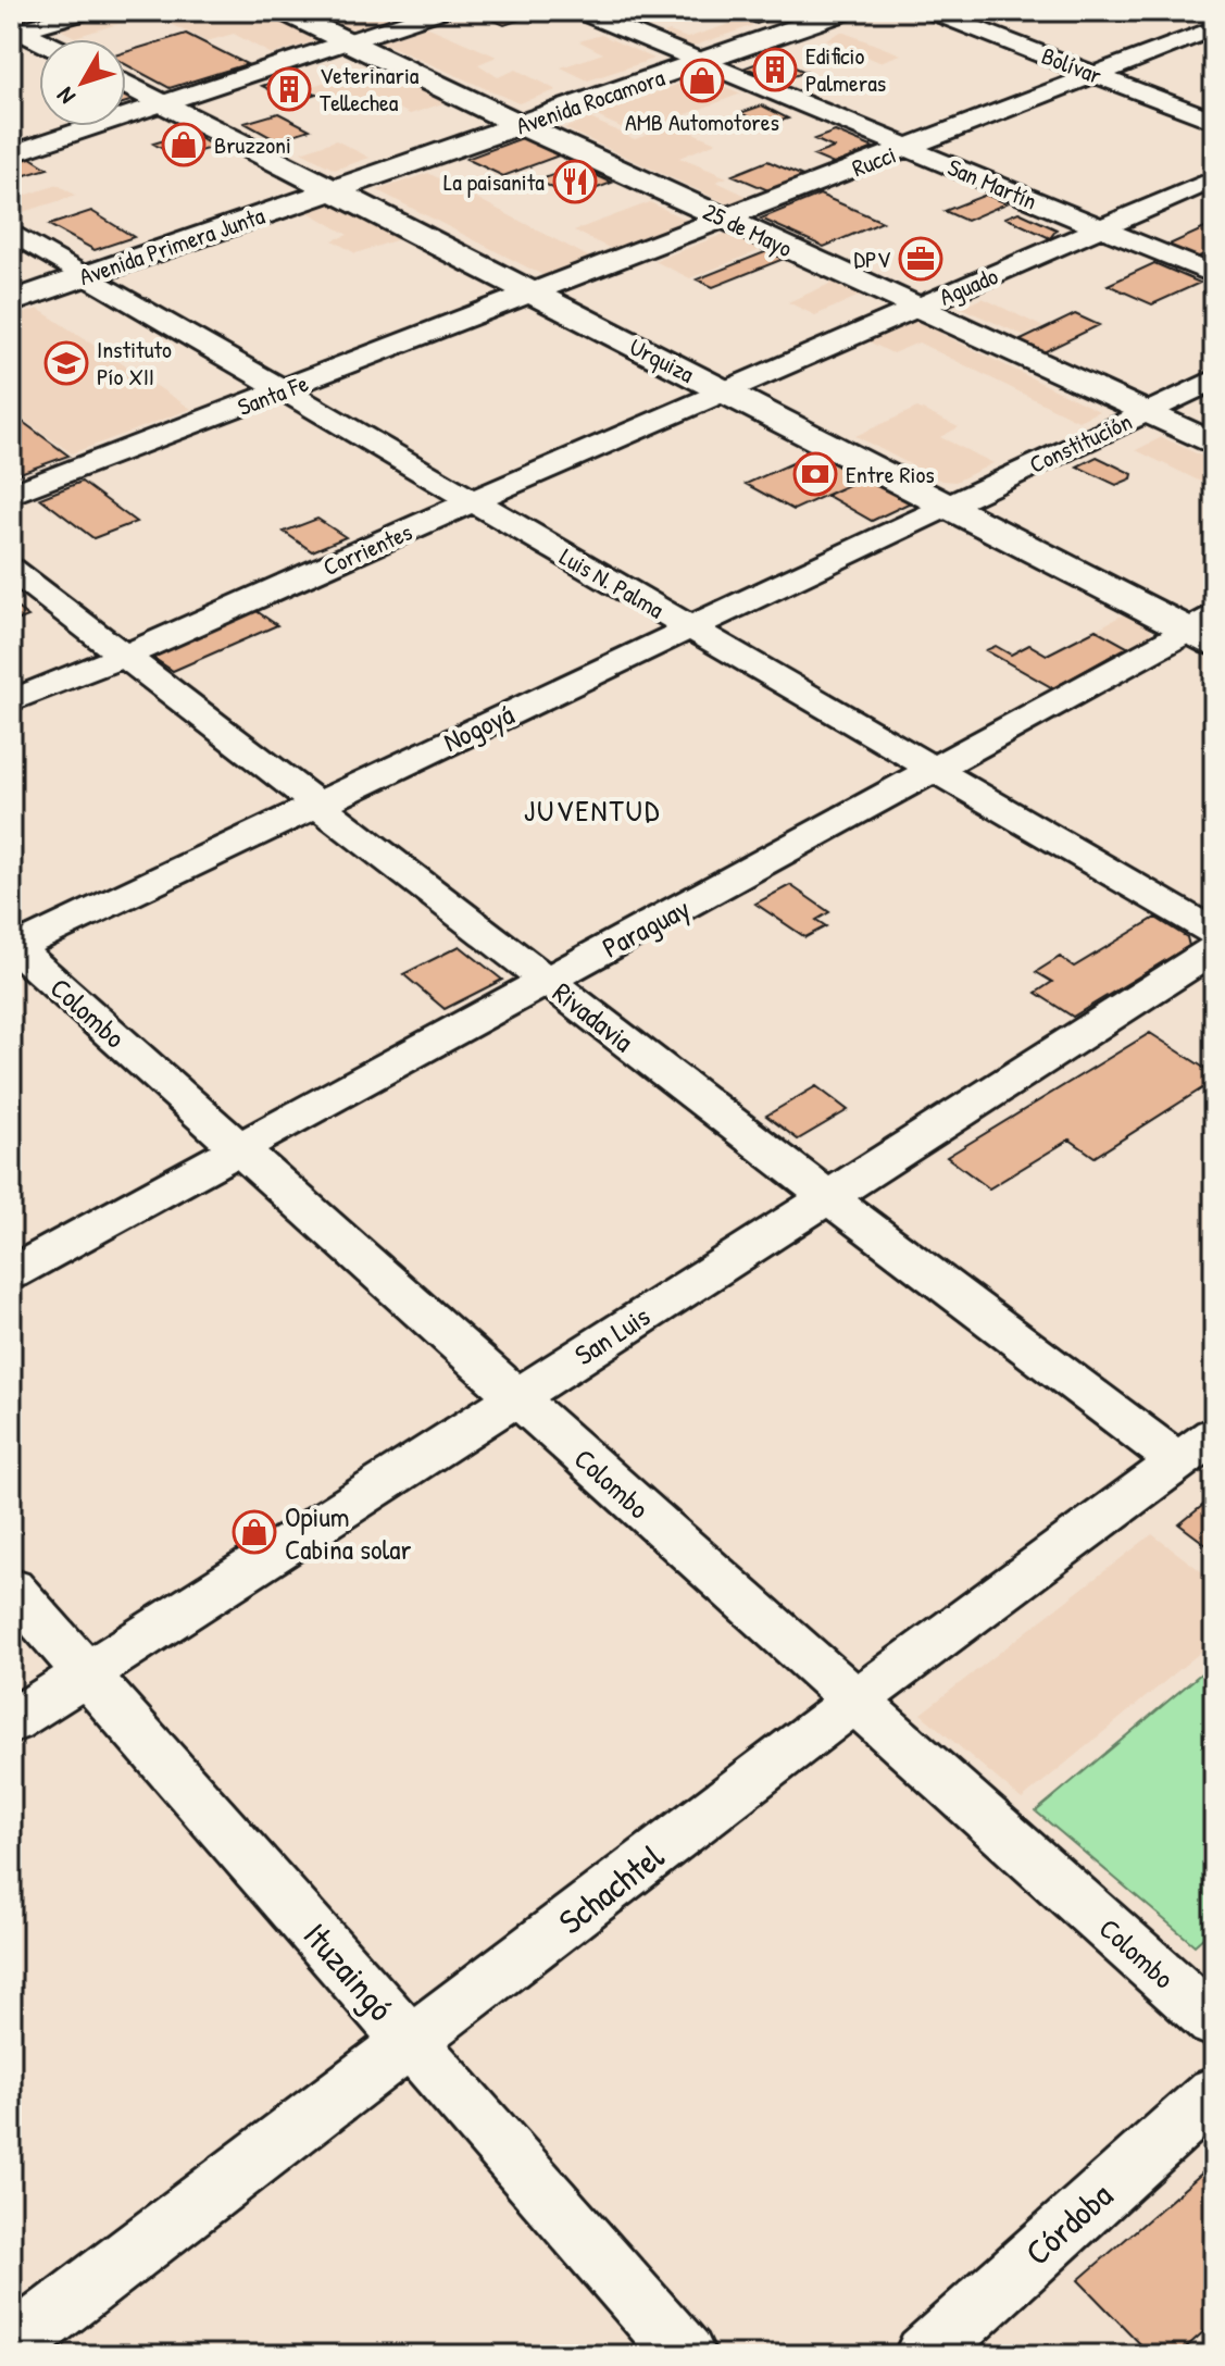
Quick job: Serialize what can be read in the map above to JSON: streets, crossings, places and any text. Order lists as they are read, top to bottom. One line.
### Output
{"streets":{"street":["Bolívar","Avenida Rocamora","Rucci","San Martín","25 de Mayo","Avenida Primera Junta","Aguado","Urquiza","Santa Fe","Constitución","Corrientes","Luis N. Palma","Nogoyá","Paraguay","Colombo","Rivadavia","San Luis","Schachtel","Ituzaingó","Córdoba"]},"crossings":[["Bolívar","Rucci"],["Avenida Rocamora","San Martín"],["Avenida Rocamora","25 de Mayo"],["Avenida Rocamora","Avenida Primera Junta"],["Avenida Rocamora","Urquiza"],["Rucci","San Martín"],["Rucci","25 de Mayo"],["Rucci","Urquiza"],["Rucci","Santa Fe"],["San Martín","Aguado"],["25 de Mayo","Aguado"],["25 de Mayo","Constitución"],["Avenida Primera Junta","Urquiza"],["Avenida Primera Junta","Luis N. Palma"],["Aguado","Urquiza"],["Aguado","Corrientes"],["Urquiza","Santa Fe"],["Urquiza","Constitución"],["Urquiza","Corrientes"],["Urquiza","Nogoyá"],["Urquiza","Paraguay"],["Santa Fe","Luis N. Palma"],["Constitución","Nogoyá"],["Corrientes","Luis N. Palma"],["Corrientes","Rivadavia"],["Luis N. Palma","Nogoyá"],["Luis N. Palma","Paraguay"],["Nogoyá","Colombo"],["Nogoyá","Rivadavia"],["Paraguay","Colombo"],["Paraguay","Rivadavia"],["Colombo","San Luis"],["Colombo","Schachtel"],["Rivadavia","San Luis"],["Rivadavia","Schachtel"],["San Luis","Ituzaingó"],["Schachtel","Ituzaingó"]],"districts":["JUVENTUD"],"places":{"building":["Edificio Palmeras","Veterinaria Tellechea"],"shop":["AMB Automotores","Bruzzoni","Opium Cabina solar"],"restaurant":["La paisanita"],"office":["DPV"],"school or university":["Instituto Pío XII"],"bank":["Entre Rios"]},"north":"bottom left"}
